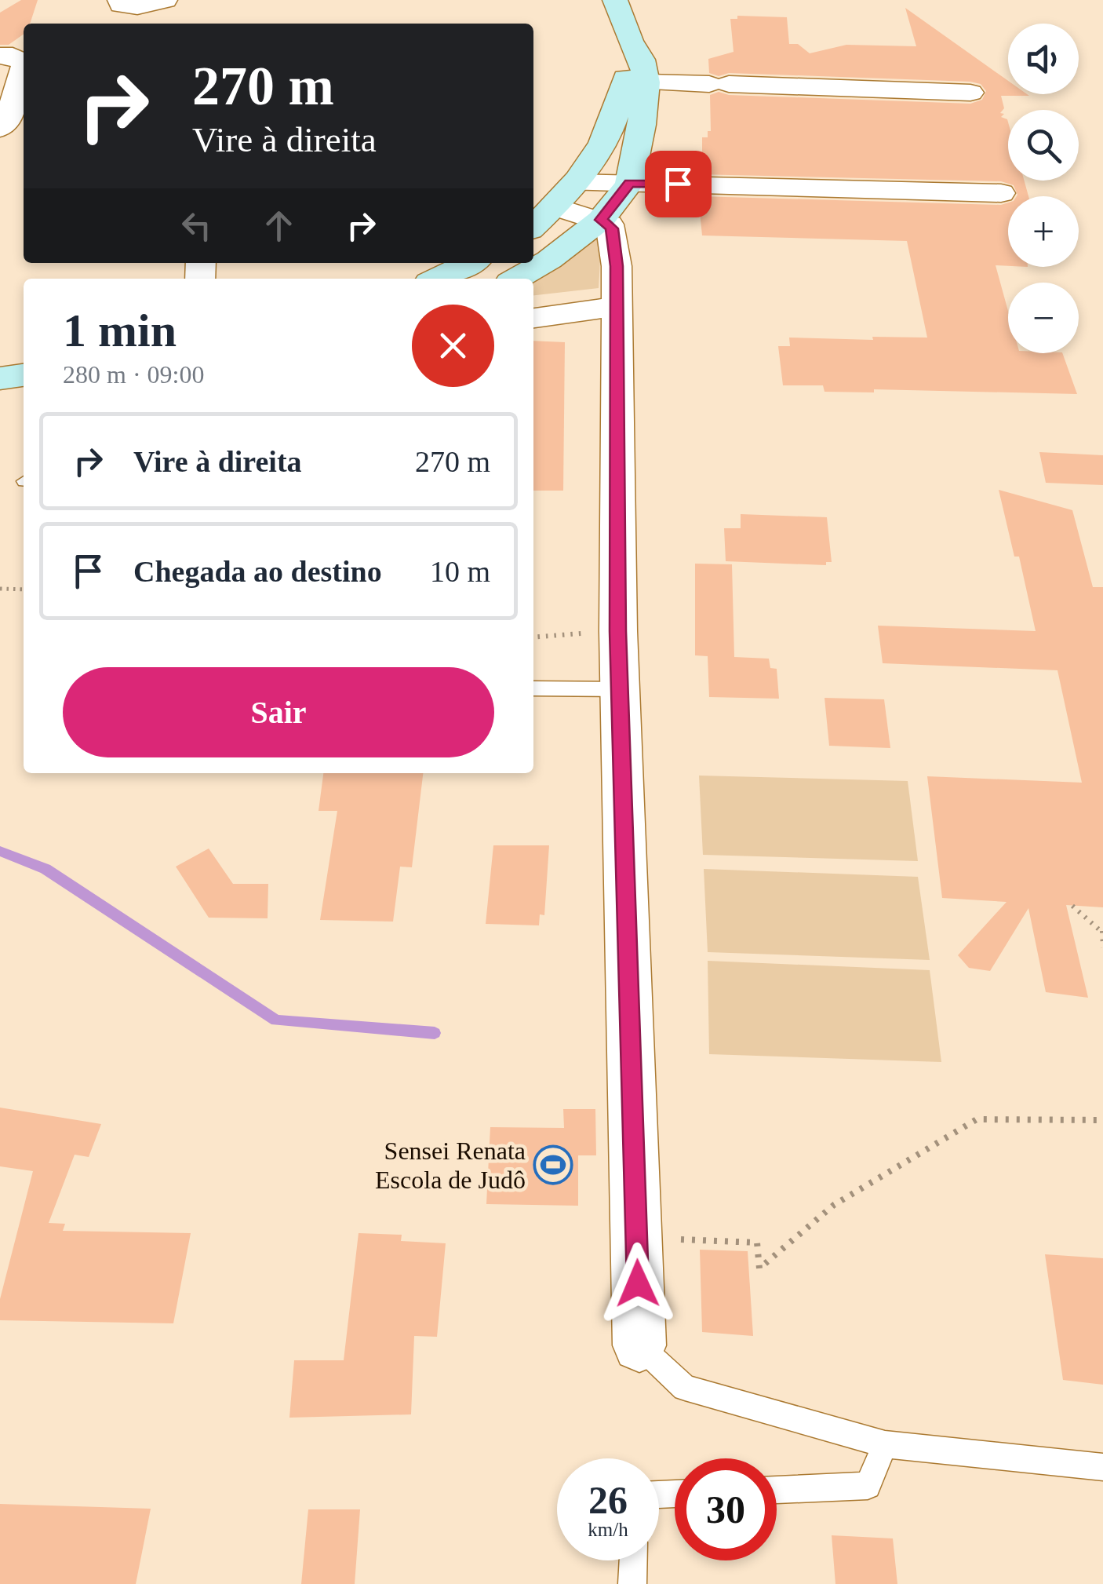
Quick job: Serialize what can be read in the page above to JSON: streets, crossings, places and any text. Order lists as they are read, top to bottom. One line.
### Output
{"places":{"sports":["Sensei Renata Escola de Judô"]},"page":{"map_buttons":["+","−"],"turn":["270 m","Vire à direita"],"heading":["1 min","280 m · 09:00"],"list":[{"name":"Vire à direita","value":"270 m"},{"name":"Chegada ao destino","value":"10 m"}],"buttons":"Sair","speed":"26 km/h","limit":"30"}}
